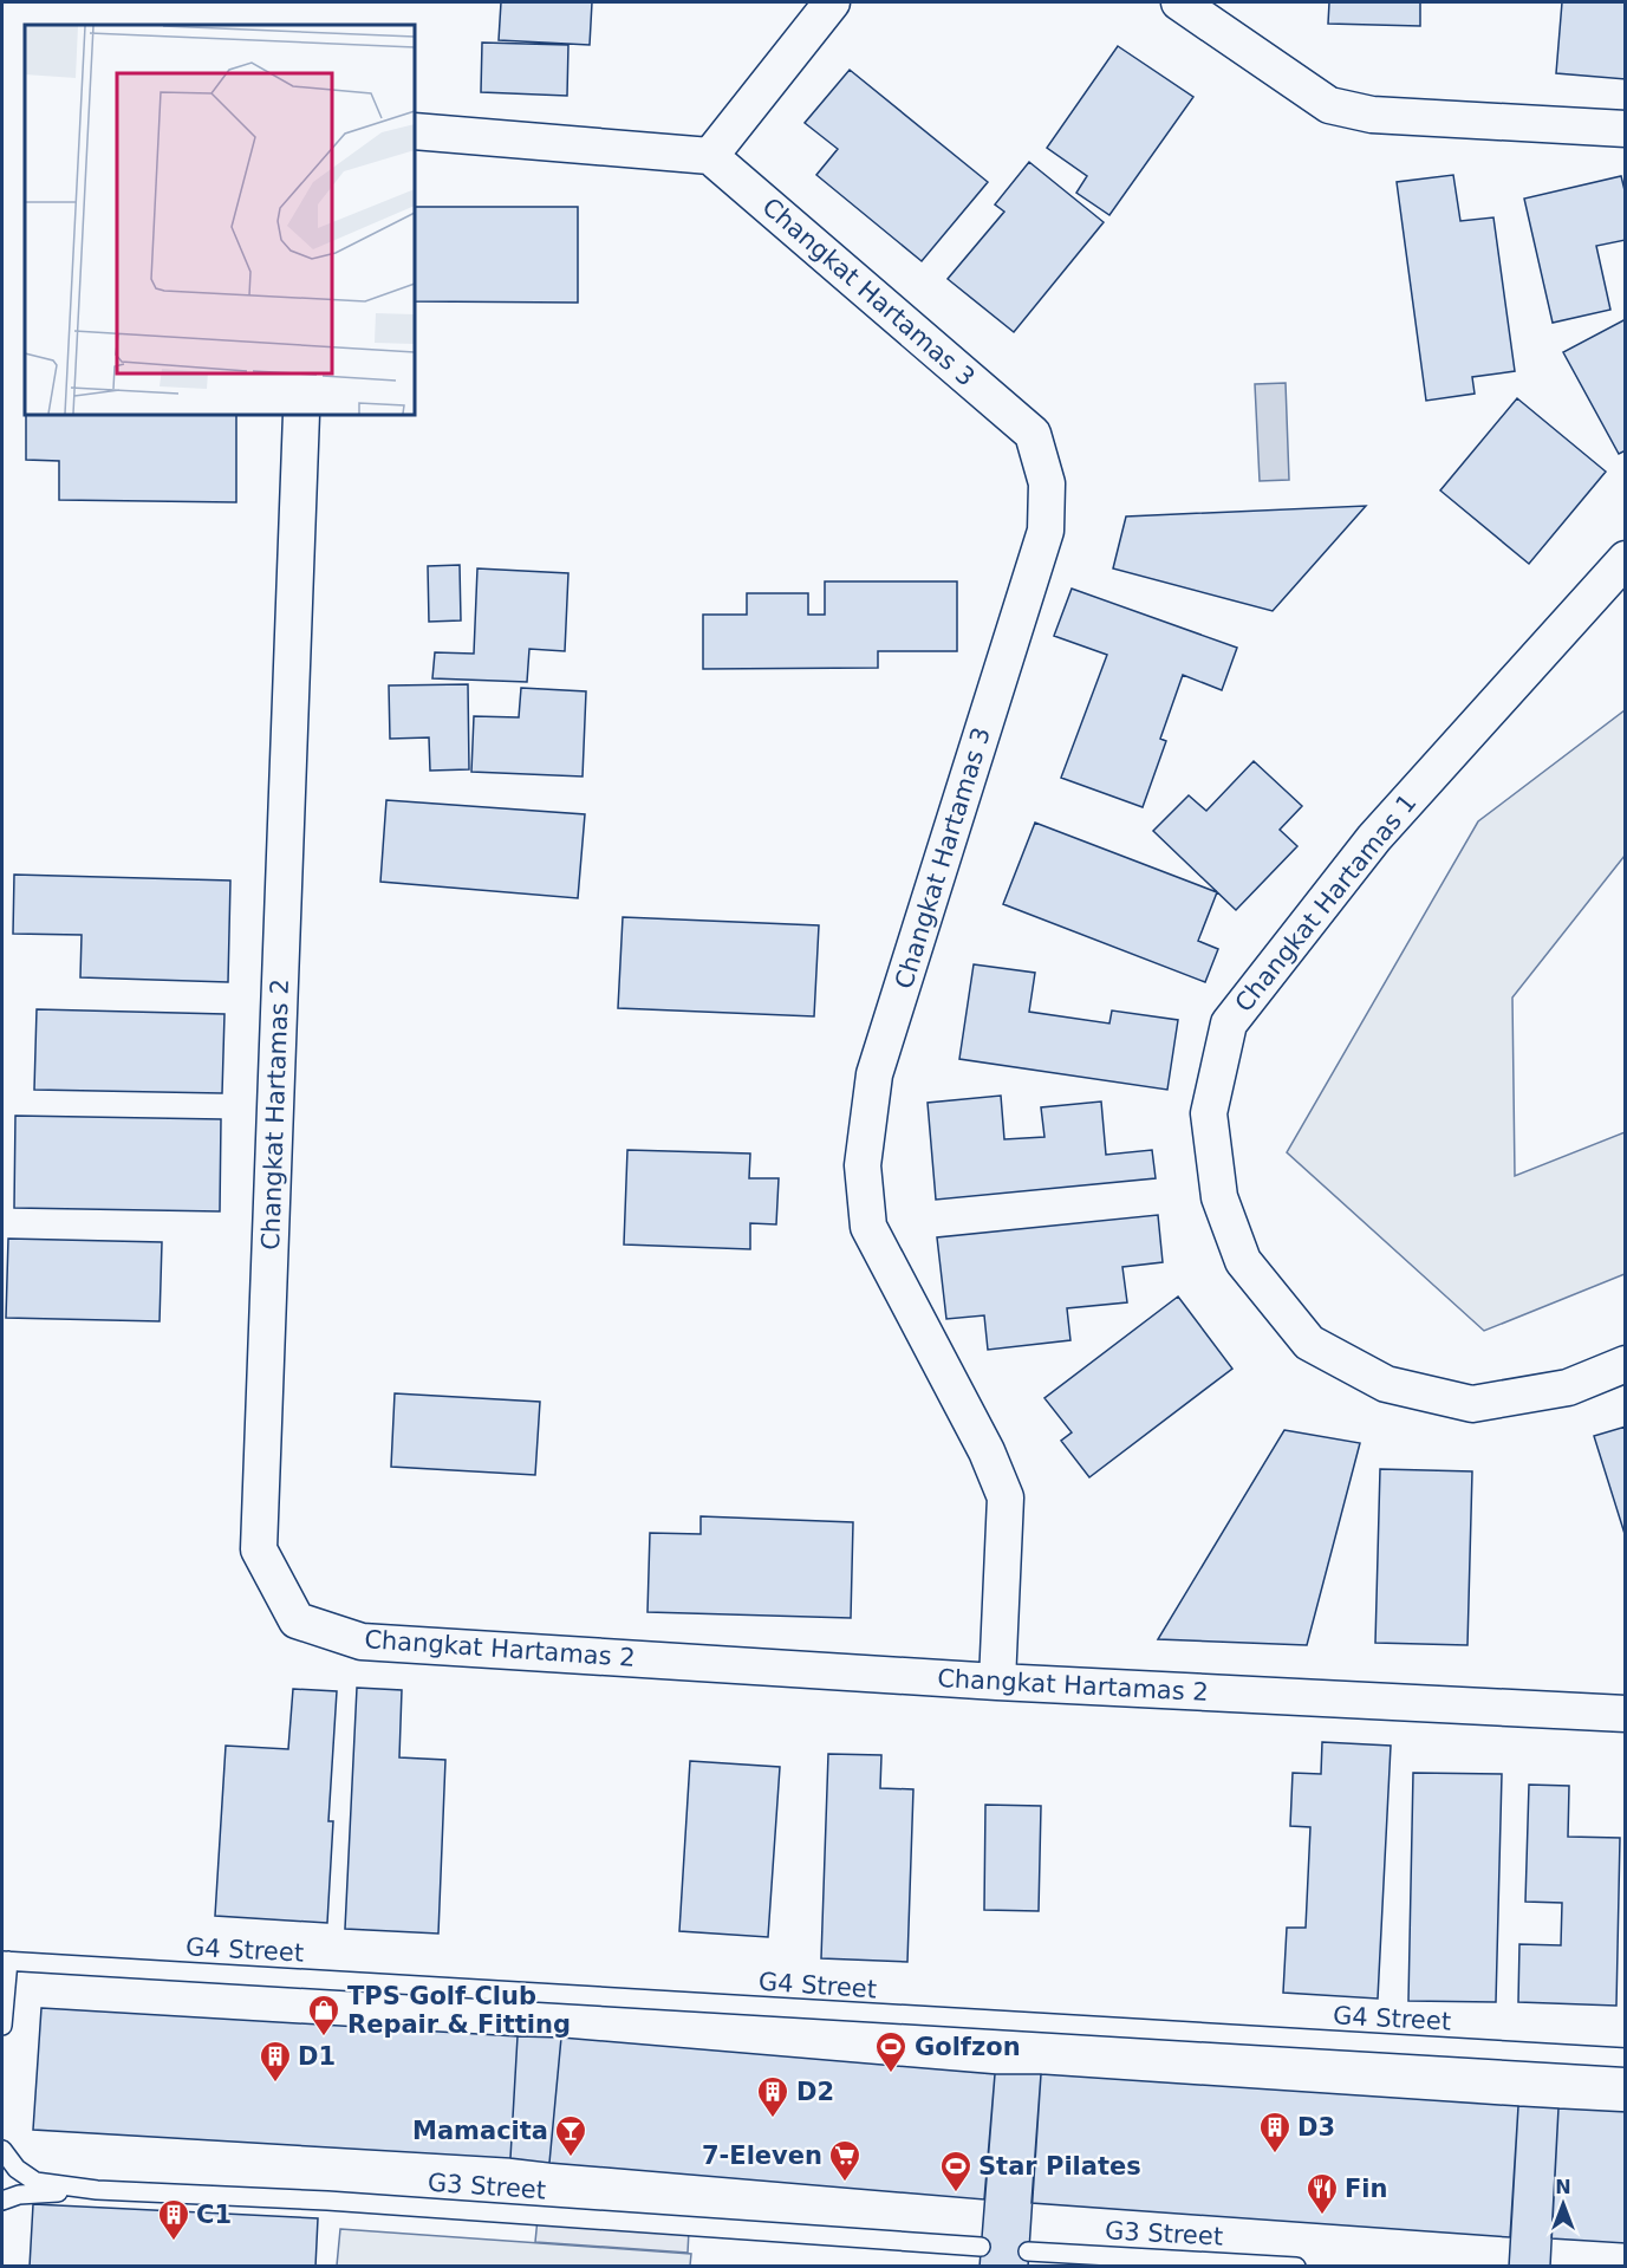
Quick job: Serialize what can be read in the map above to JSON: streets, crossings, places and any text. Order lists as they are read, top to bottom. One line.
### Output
{"streets":{"street":["Changkat Hartamas 3","Changkat Hartamas 1","Changkat Hartamas 2"],"lane":["G4 Street","G3 Street"]},"crossings":[["Changkat Hartamas 3","Changkat Hartamas 2"]],"places":{"shop":["TPS Golf Club Repair & Fitting"],"sports":["Golfzon","Star Pilates"],"building":["D1","D2","D3","C1"],"bar":["Mamacita"],"supermarket":["7-Eleven"],"restaurant":["Fin"]},"north":"top"}
